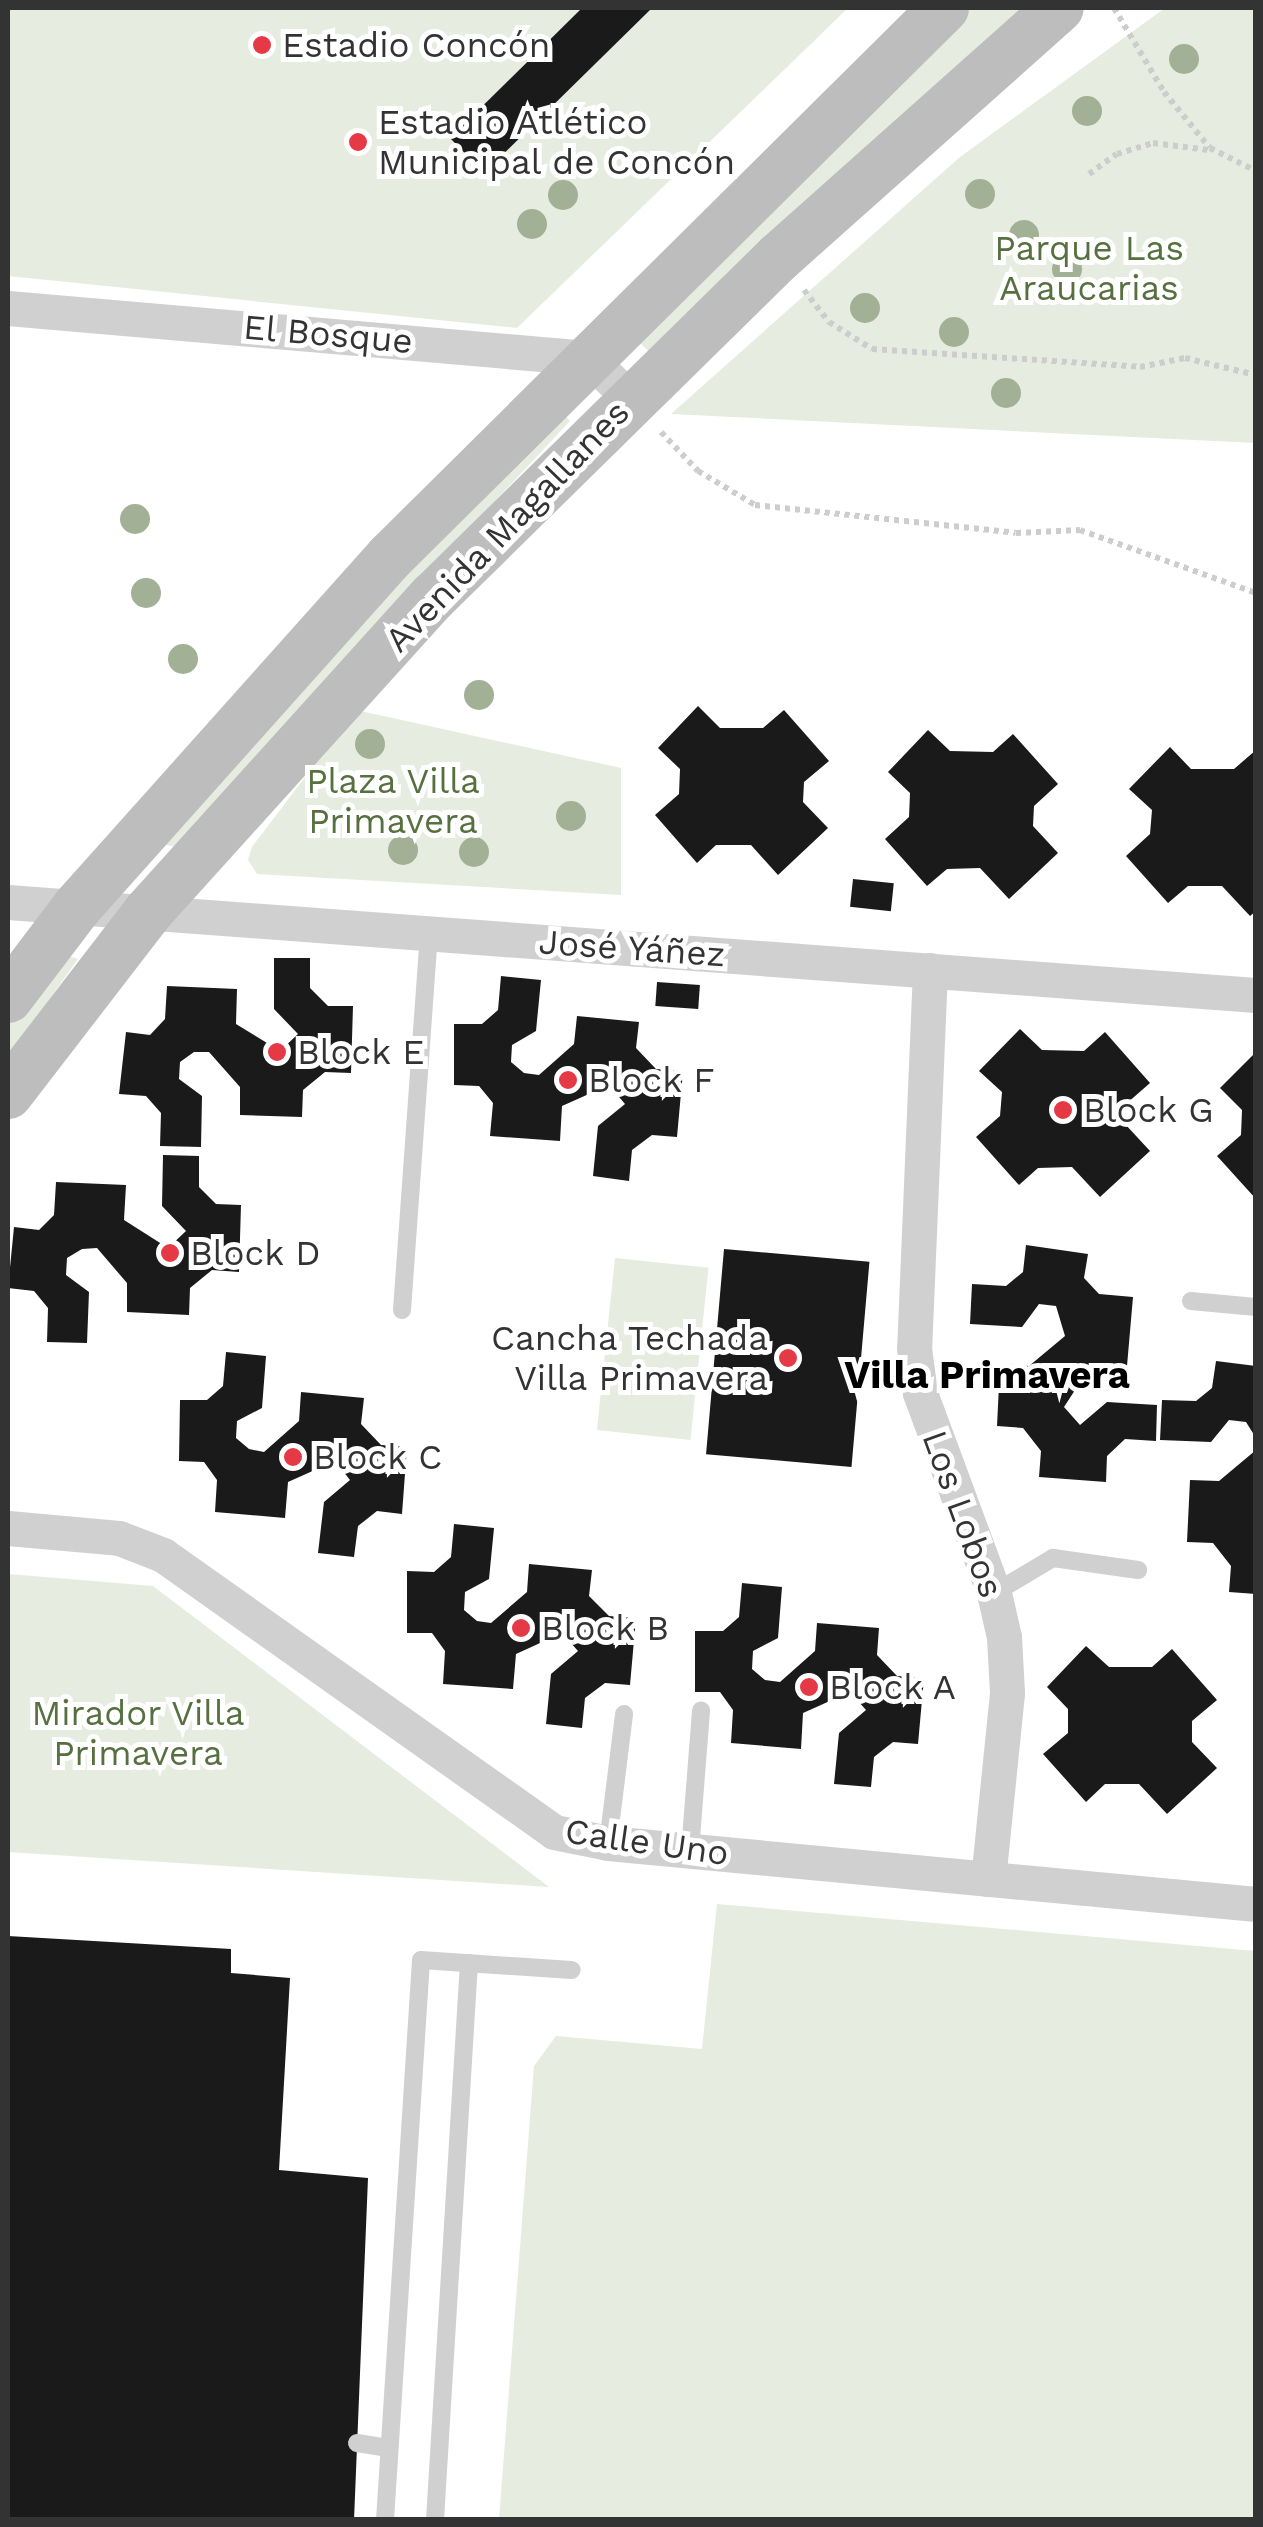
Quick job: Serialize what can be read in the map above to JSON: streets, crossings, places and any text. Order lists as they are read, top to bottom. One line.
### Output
{"streets":{"main road":["Avenida Magallanes"],"street":["El Bosque","José Yáñez","Los Lobos","Calle Uno"]},"crossings":[["El Bosque","Avenida Magallanes"],["Avenida Magallanes","José Yáñez"],["José Yáñez","Los Lobos"],["Los Lobos","Calle Uno"]],"districts":["Villa Primavera"],"parks":["Parque Las Araucarias","Plaza Villa Primavera","Mirador Villa Primavera"],"places":["Estadio Concón","Estadio Atlético Municipal de Concón","Block E","Block F","Block G","Block D","Cancha Techada Villa Primavera","Block C","Block B","Block A"]}
